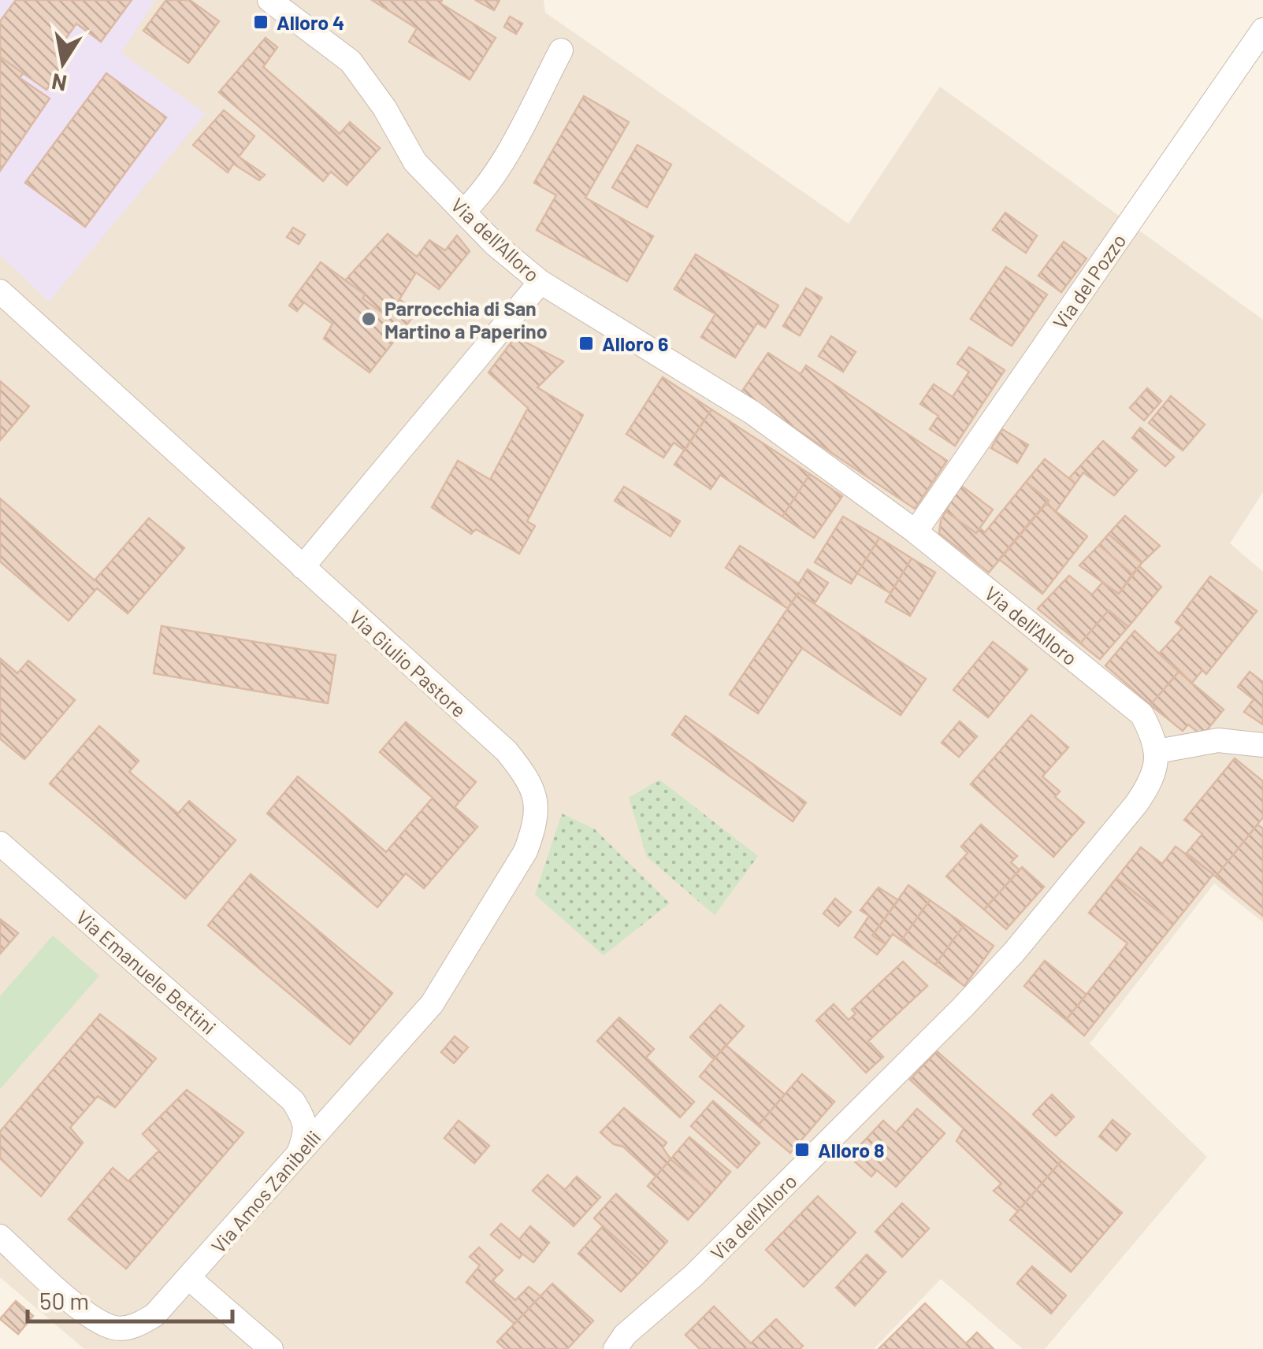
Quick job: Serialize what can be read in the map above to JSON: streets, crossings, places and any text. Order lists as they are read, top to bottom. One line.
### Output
{"streets":{"street":["Via dell'Alloro","Via del Pozzo","Via Giulio Pastore","Via Emanuele Bettini","Via Amos Zanibelli"]},"crossings":[["Via dell'Alloro","Via del Pozzo"],["Via Giulio Pastore","Via Amos Zanibelli"]],"places":{"transit":["Alloro 4","Alloro 6","Alloro 8"],"other":["Parrocchia di San Martino a Paperino"]},"scale_bar":"50 m","north":"bottom"}
